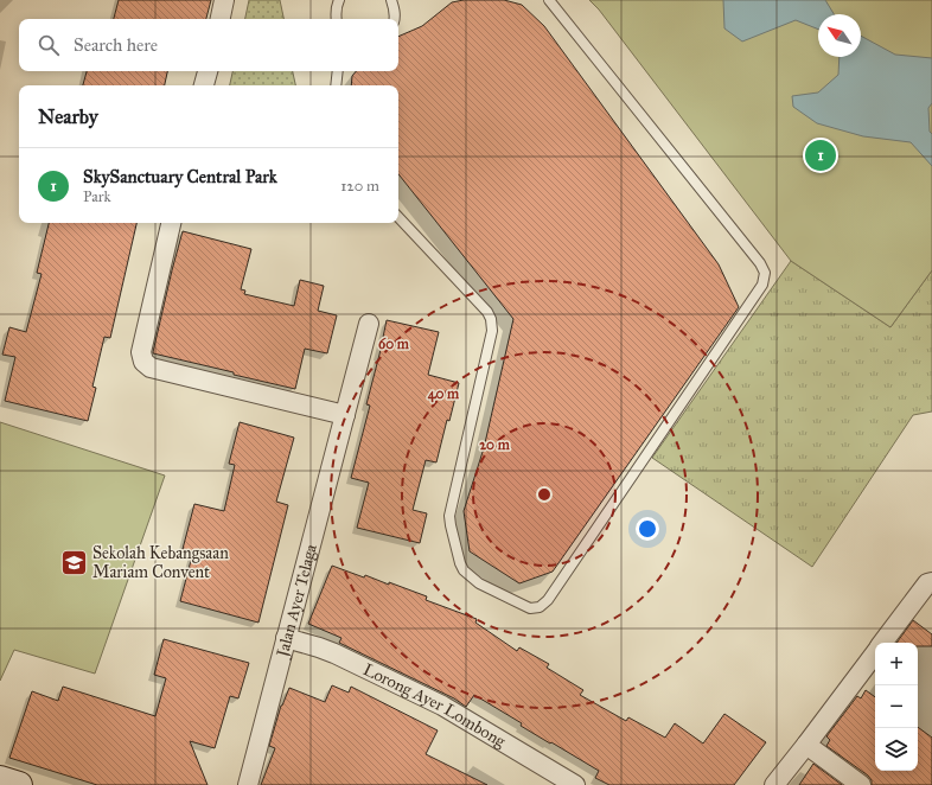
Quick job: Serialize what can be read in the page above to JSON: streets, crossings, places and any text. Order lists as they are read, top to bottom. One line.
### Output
{"streets":{"street":["Jalan Ayer Telaga","Lorong Ayer Lombong"]},"crossings":[["Jalan Ayer Telaga","Lorong Ayer Lombong"]],"places":{"school or university":["Sekolah Kebangsaan Mariam Convent"]},"north":"top left","page":{"search":"Search here","heading":"Nearby","pins":"1","list":[{"mark":"1","name":"SkySanctuary Central Park","note":"Park","value":"120 m"}],"map_buttons":["+","−"]},"rings":["60 m","40 m","20 m"]}
